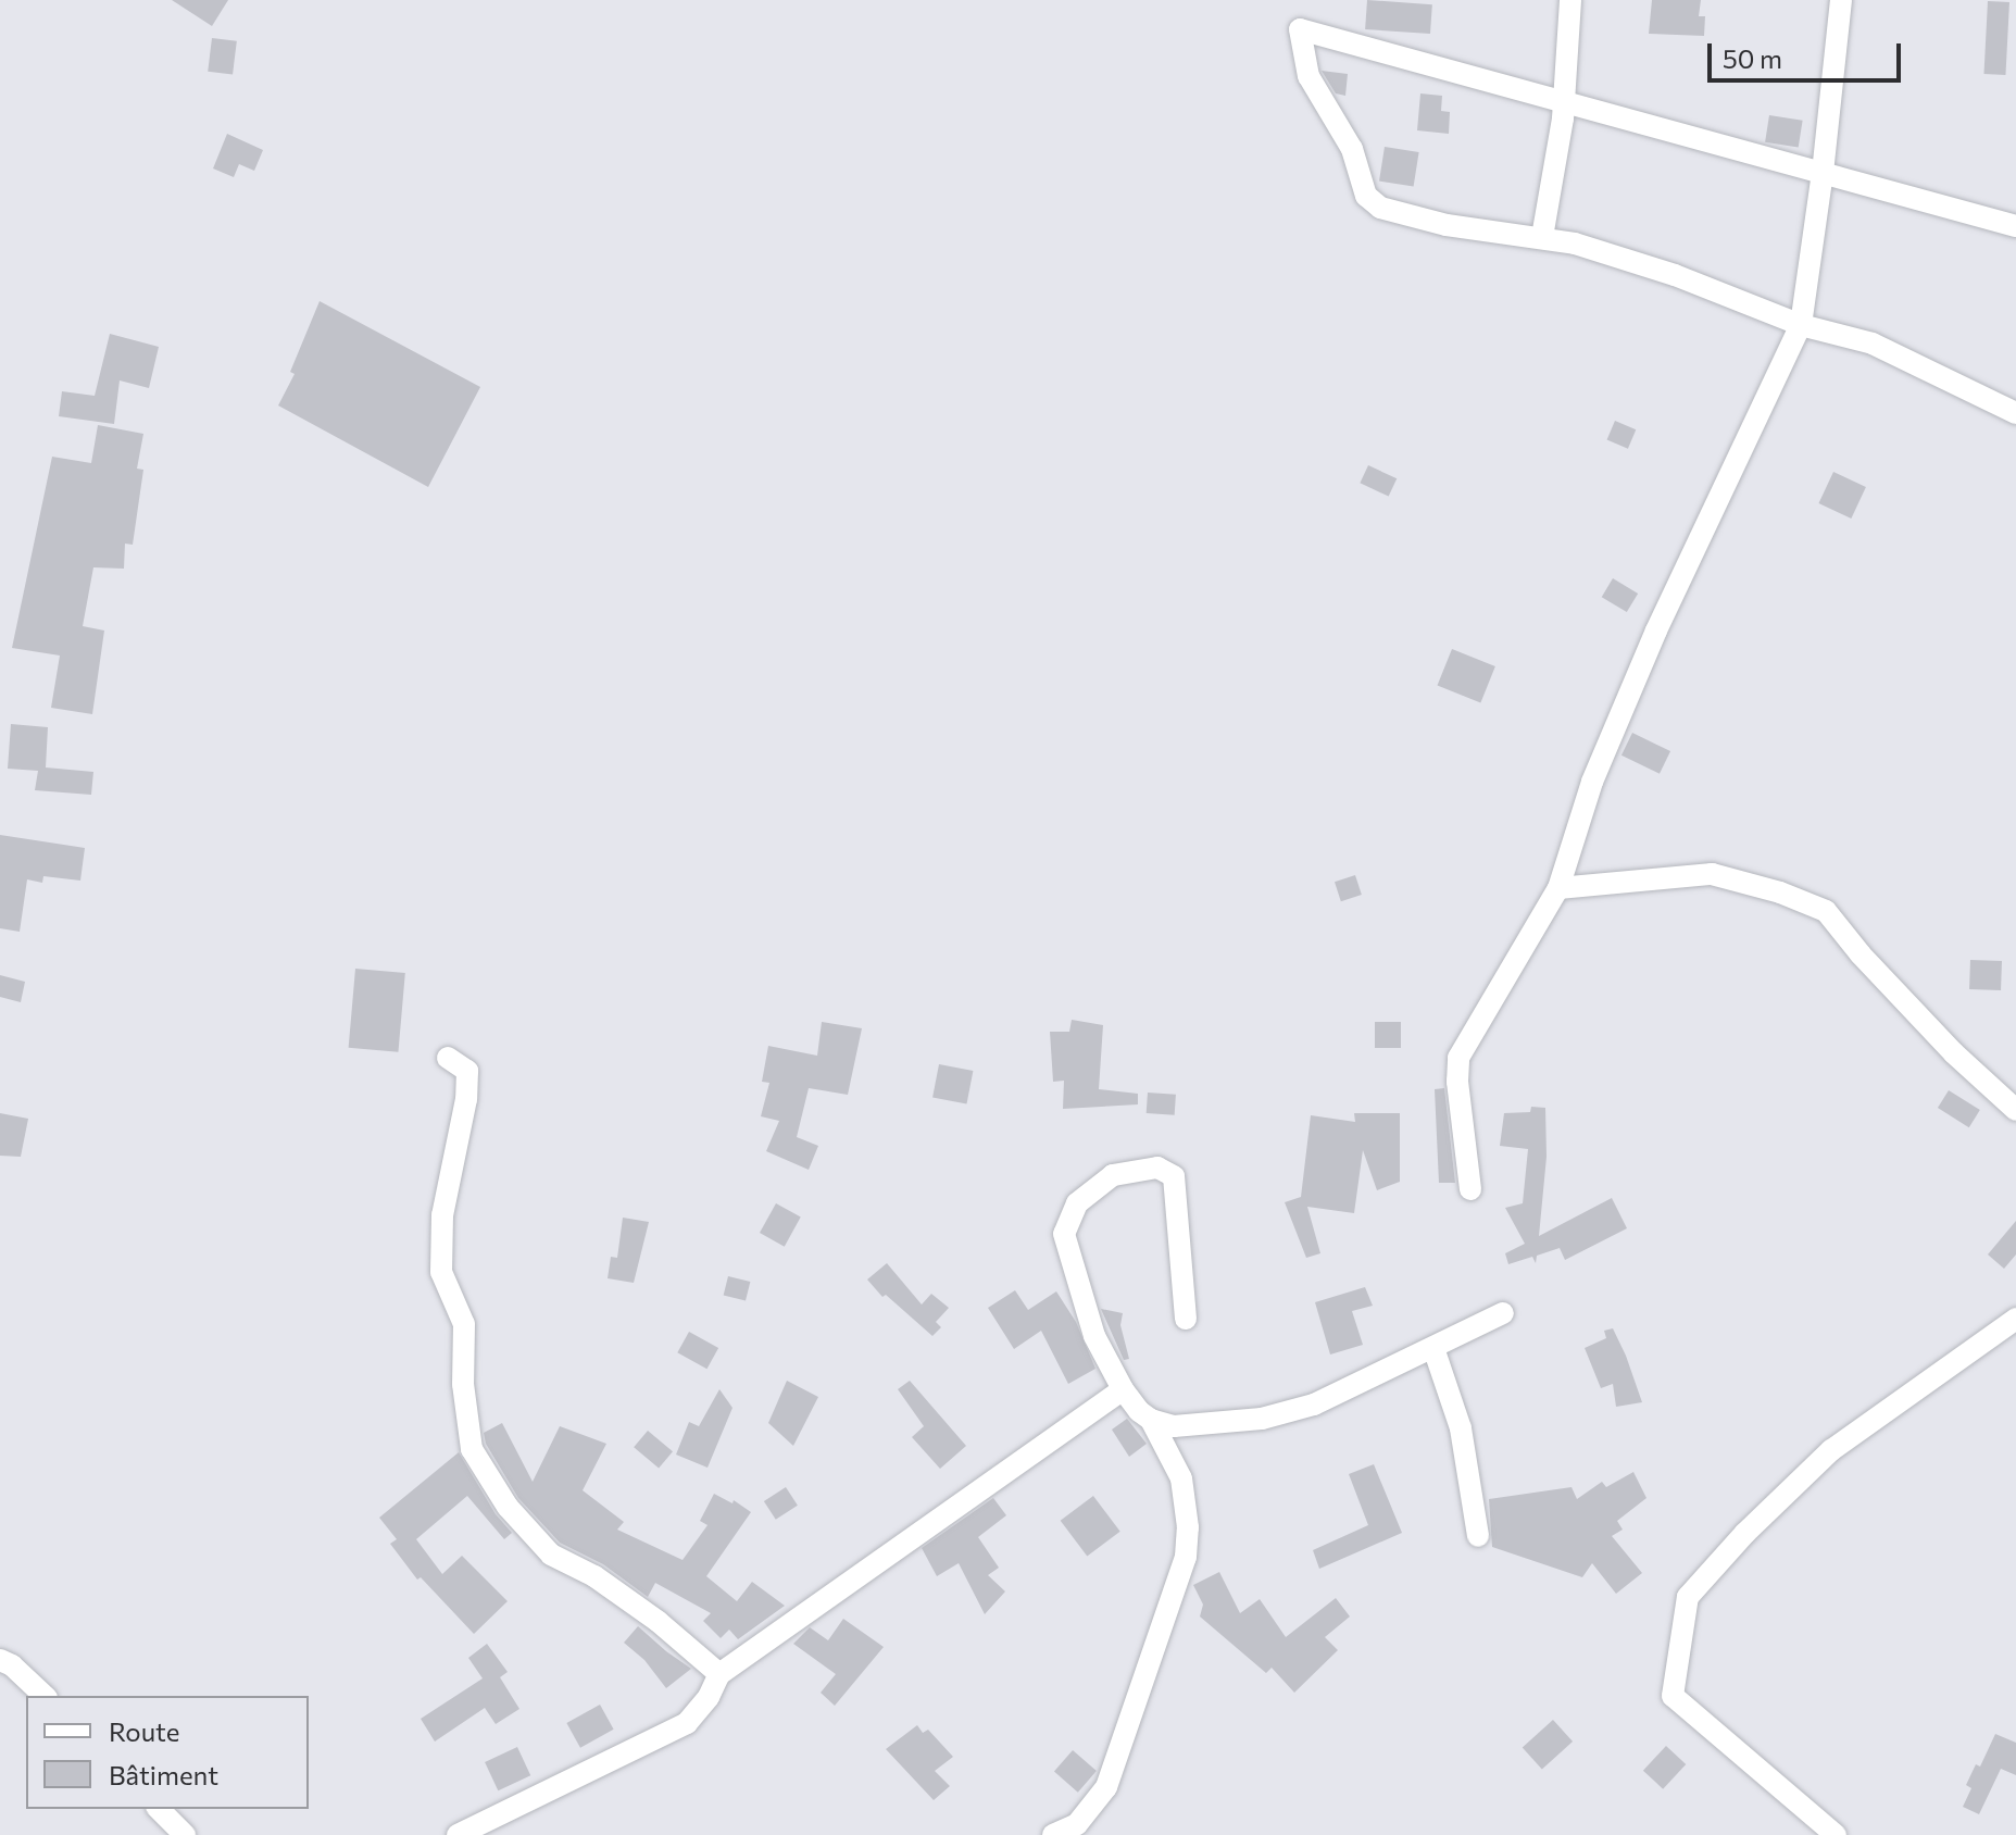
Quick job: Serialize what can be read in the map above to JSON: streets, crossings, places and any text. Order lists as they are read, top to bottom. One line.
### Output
{"legend":["Route","Bâtiment"],"scale_bar":"50 m"}
